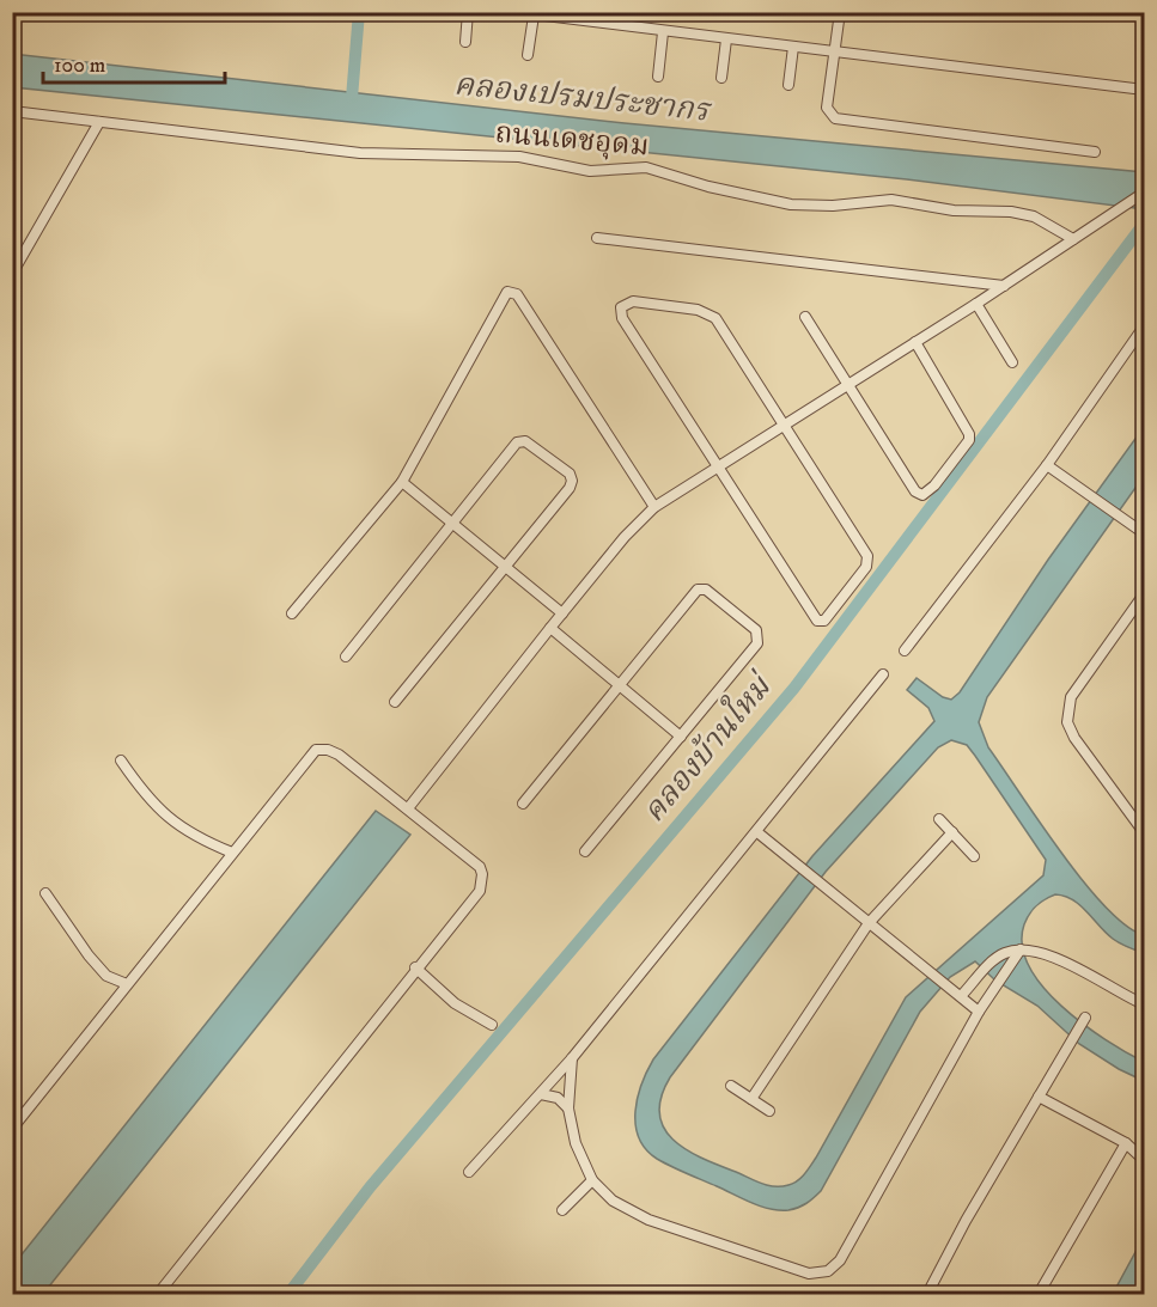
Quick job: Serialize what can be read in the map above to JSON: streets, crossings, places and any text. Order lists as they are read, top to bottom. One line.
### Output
{"streets":{"street":["ถนนเดชอุดม"]},"water":["คลองเปรมประชากร","คลองบ้านใหม่"],"scale_bar":"100 m"}
